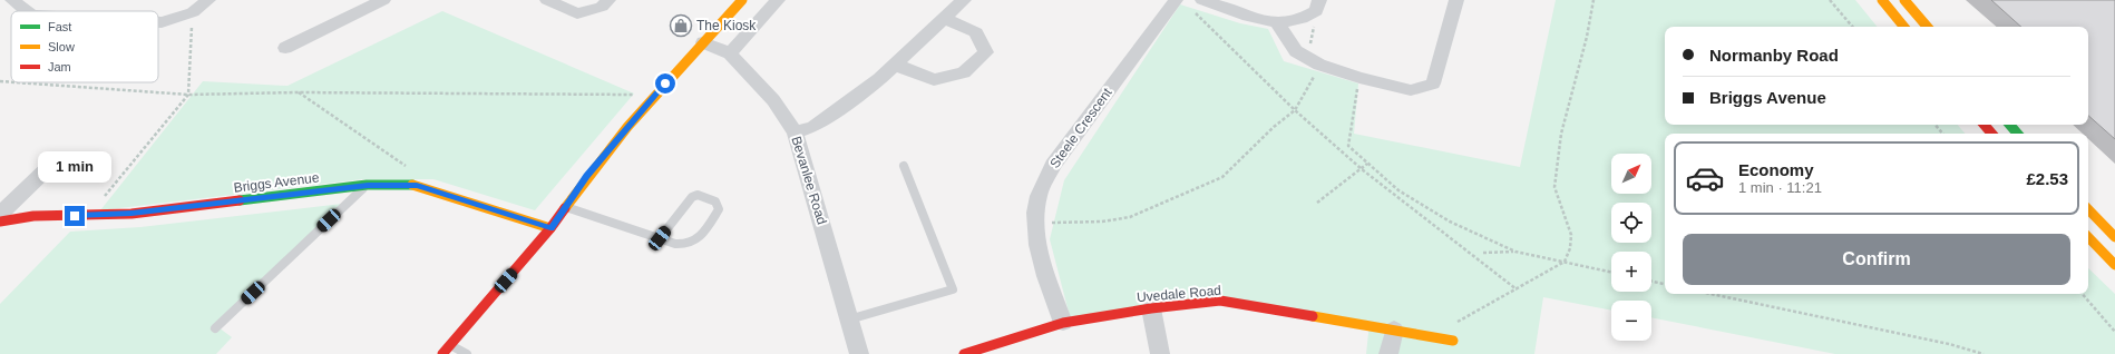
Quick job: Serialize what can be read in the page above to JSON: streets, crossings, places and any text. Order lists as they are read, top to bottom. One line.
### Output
{"streets":{"main road":["Briggs Avenue","Uvedale Road"],"street":["Steele Crescent","Bevanlee Road"]},"crossings":[["Steele Crescent","Uvedale Road"]],"places":{"shop":["The Kiosk"]},"legend":["Fast","Slow","Jam"],"north":"top right","page":{"banner":["Normanby Road","Briggs Avenue"],"list":[{"name":"Economy","note":"1 min · 11:21","value":"£2.53"}],"bubble":"1 min","map_buttons":["+","−"],"buttons":"Confirm"}}
